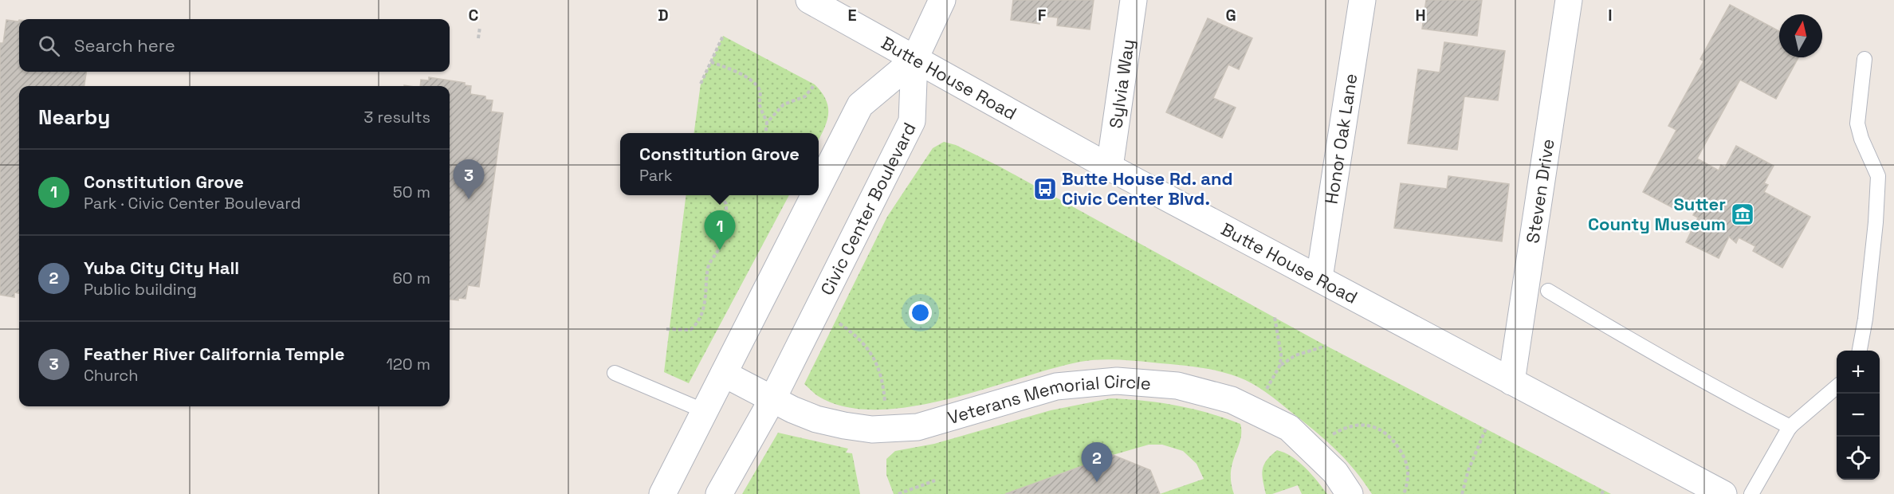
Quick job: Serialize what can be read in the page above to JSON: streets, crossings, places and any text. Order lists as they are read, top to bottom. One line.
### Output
{"streets":{"street":["Butte House Road","Sylvia Way","Honor Oak Lane","Steven Drive","Civic Center Boulevard","Veterans Memorial Circle"]},"crossings":[["Butte House Road","Sylvia Way"],["Butte House Road","Honor Oak Lane"],["Butte House Road","Steven Drive"],["Butte House Road","Civic Center Boulevard"],["Civic Center Boulevard","Veterans Memorial Circle"]],"places":{"bus stop":["Butte House Rd. and Civic Center Blvd."],"museum":["Sutter County Museum"]},"north":"top","page":{"search":"Search here","heading":["Nearby","3 results"],"popup":["Constitution Grove","Park"],"list":[{"mark":"1","name":"Constitution Grove","note":"Park · Civic Center Boulevard","value":"50 m"},{"mark":"2","name":"Yuba City City Hall","note":"Public building","value":"60 m"},{"mark":"3","name":"Feather River California Temple","note":"Church","value":"120 m"}],"pins":["3","1","2"],"map_buttons":["+","−"]},"grid":{"columns":["C","D","E","F","G","H","I"]}}
